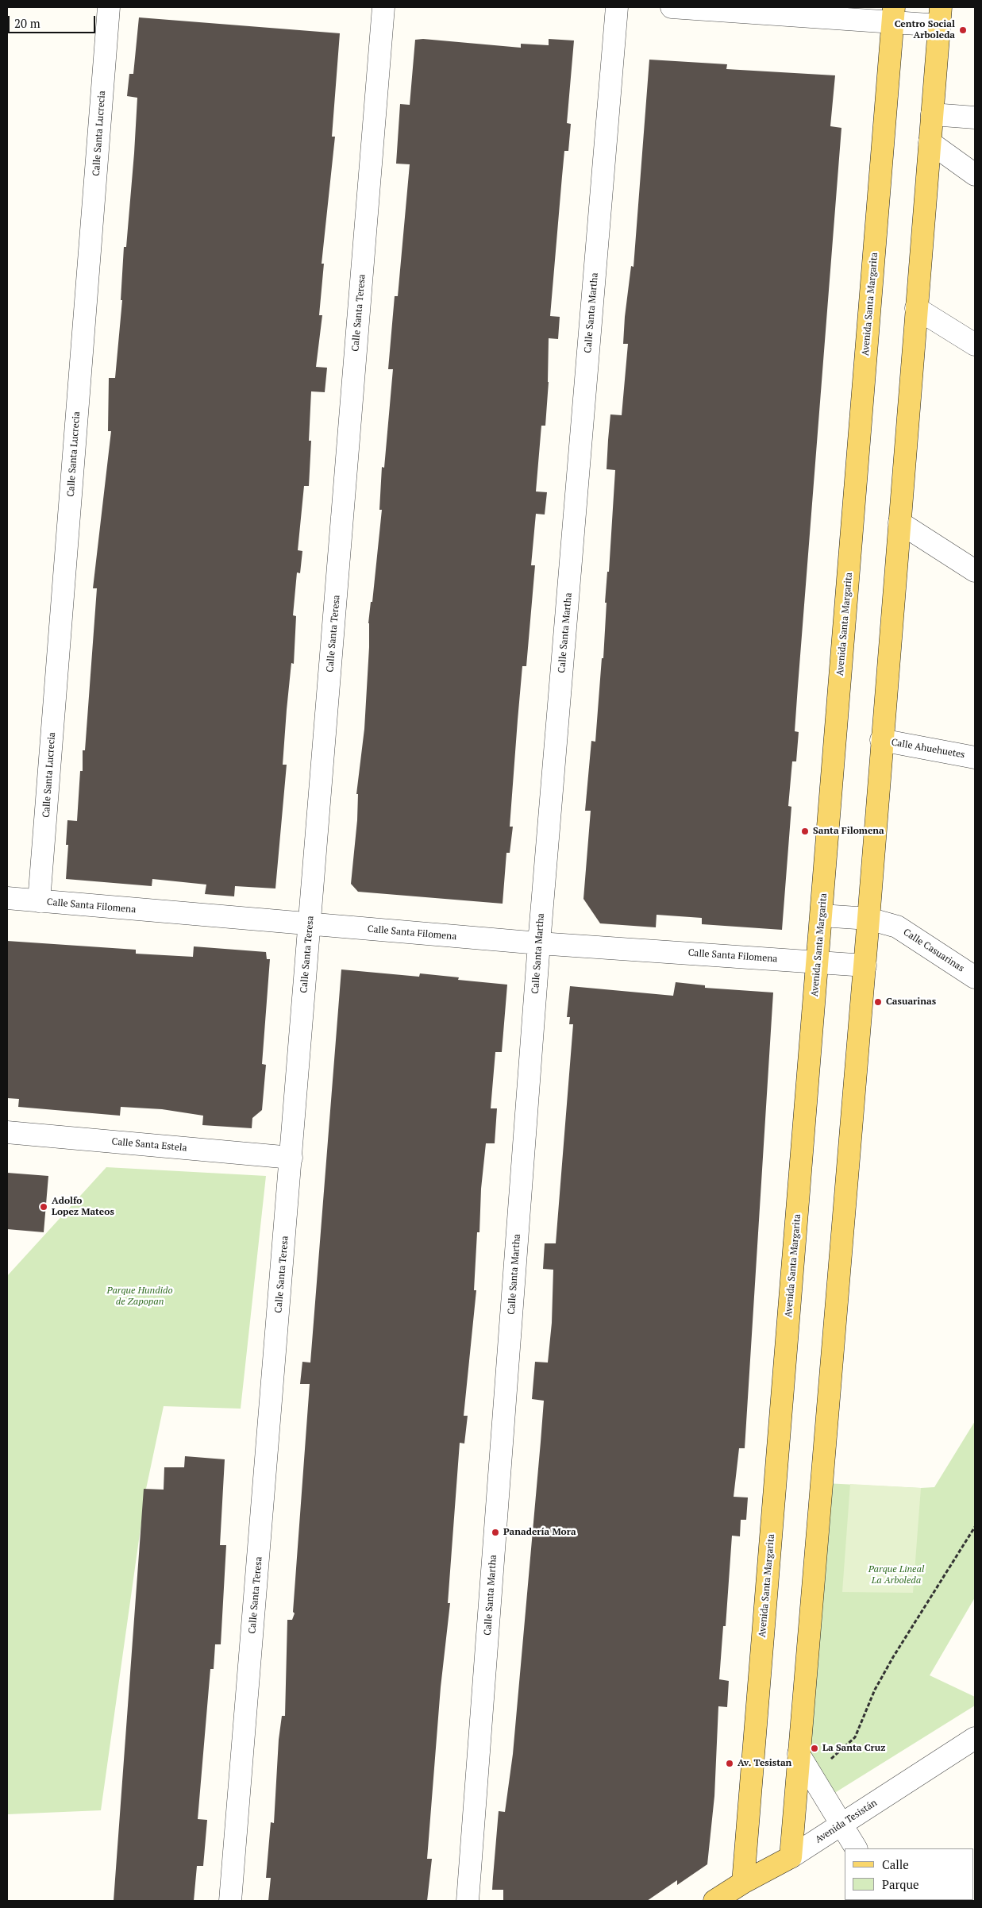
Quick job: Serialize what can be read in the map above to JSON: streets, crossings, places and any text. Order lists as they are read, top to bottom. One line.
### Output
{"streets":{"main road":["Avenida Santa Margarita","Avenida Tesistán"],"street":["Calle Santa Lucrecia","Calle Santa Teresa","Calle Santa Martha","Calle Ahuehuetes","Calle Santa Filomena","Calle Casuarinas","Calle Santa Estela"]},"crossings":[["Calle Santa Lucrecia","Calle Santa Filomena"],["Avenida Santa Margarita","Calle Santa Filomena"],["Avenida Santa Margarita","Calle Casuarinas"],["Avenida Santa Margarita","Avenida Tesistán"],["Calle Santa Teresa","Calle Santa Filomena"],["Calle Santa Teresa","Calle Santa Estela"],["Calle Santa Martha","Calle Santa Filomena"]],"parks":["Parque Hundido de Zapopan","Parque Lineal La Arboleda"],"places":["Centro Social Arboleda","Santa Filomena","Casuarinas","Adolfo Lopez Mateos","Panadería Mora","La Santa Cruz","Av. Tesistan"],"legend":["Calle","Parque"],"scale_bar":"20 m"}
